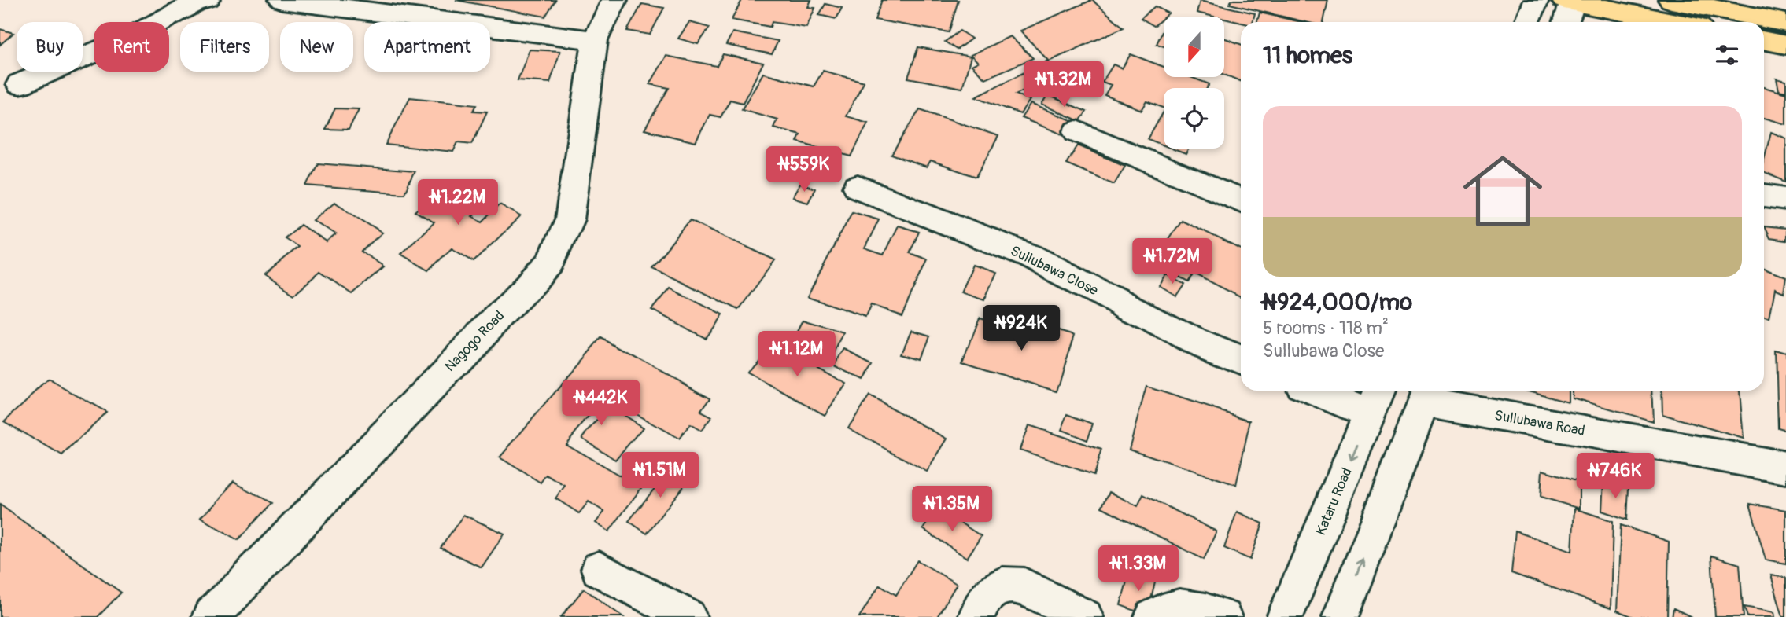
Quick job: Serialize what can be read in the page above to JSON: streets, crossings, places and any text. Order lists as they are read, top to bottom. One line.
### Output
{"streets":{"street":["Sullubawa Close","Nagogo Road","Sullubawa Road","Kataru Road"]},"north":"bottom","page":{"chip":["Buy","Rent","Filters","New","Apartment"],"heading":"11 homes","price":["₦1.32M","₦559K","₦1.22M","₦1.72M","₦924K","₦1.12M","₦442K","₦1.51M","₦746K","₦1.35M","₦1.33M"],"list":[{"name":"₦924,000/mo","note":"5 rooms · 118 m² · Sullubawa Close"}]}}
